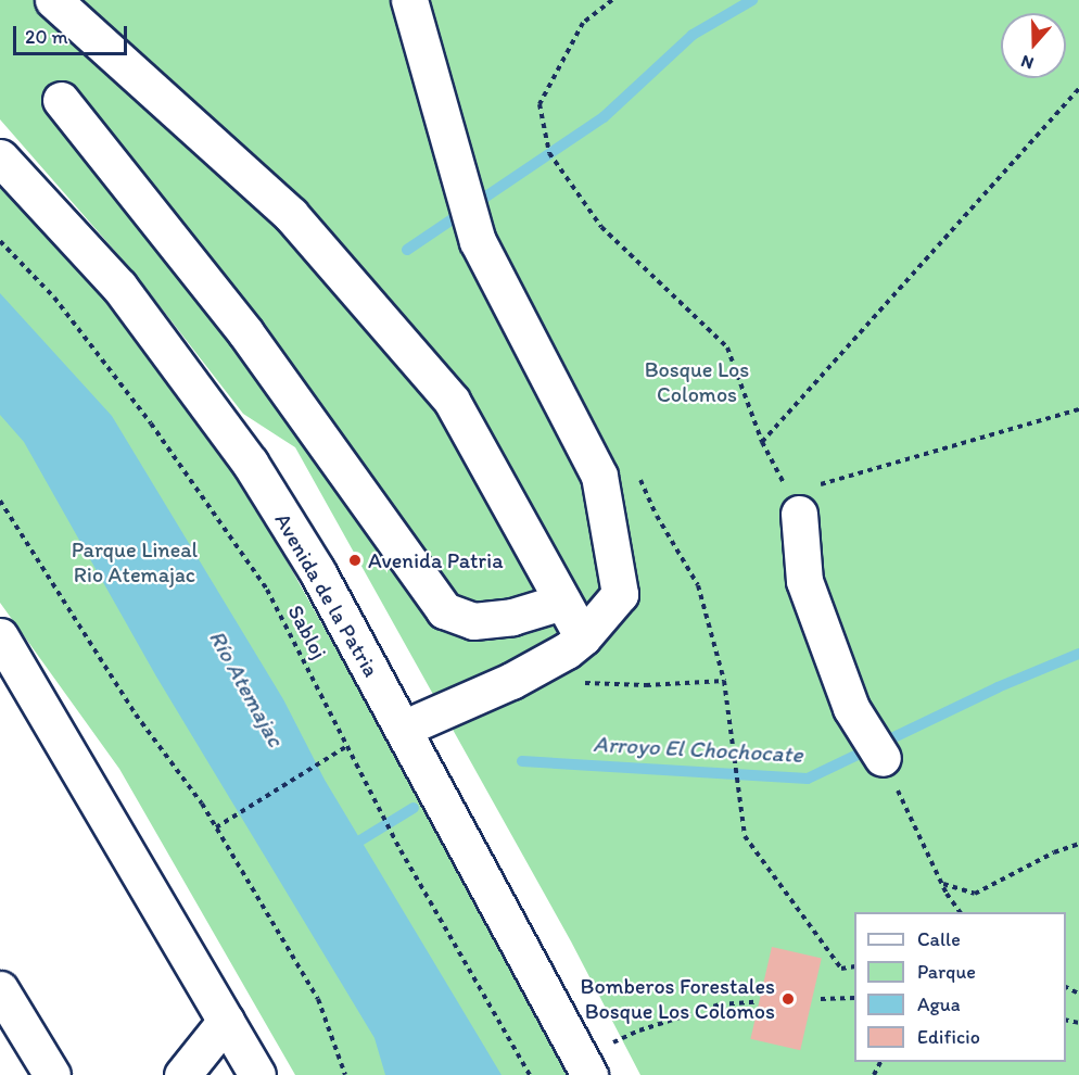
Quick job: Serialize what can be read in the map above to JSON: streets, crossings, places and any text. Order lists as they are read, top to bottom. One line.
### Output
{"streets":{"main road":["Avenida de la Patria"],"path":["Sabloj"]},"water":["Río Atemajac","Arroyo El Chochocate"],"parks":["Bosque Los Colomos","Parque Lineal Rio Atemajac"],"places":["Avenida Patria","Bomberos Forestales Bosque Los Colomos"],"legend":["Calle","Parque","Agua","Edificio"],"scale_bar":"20 m","north":"bottom"}
